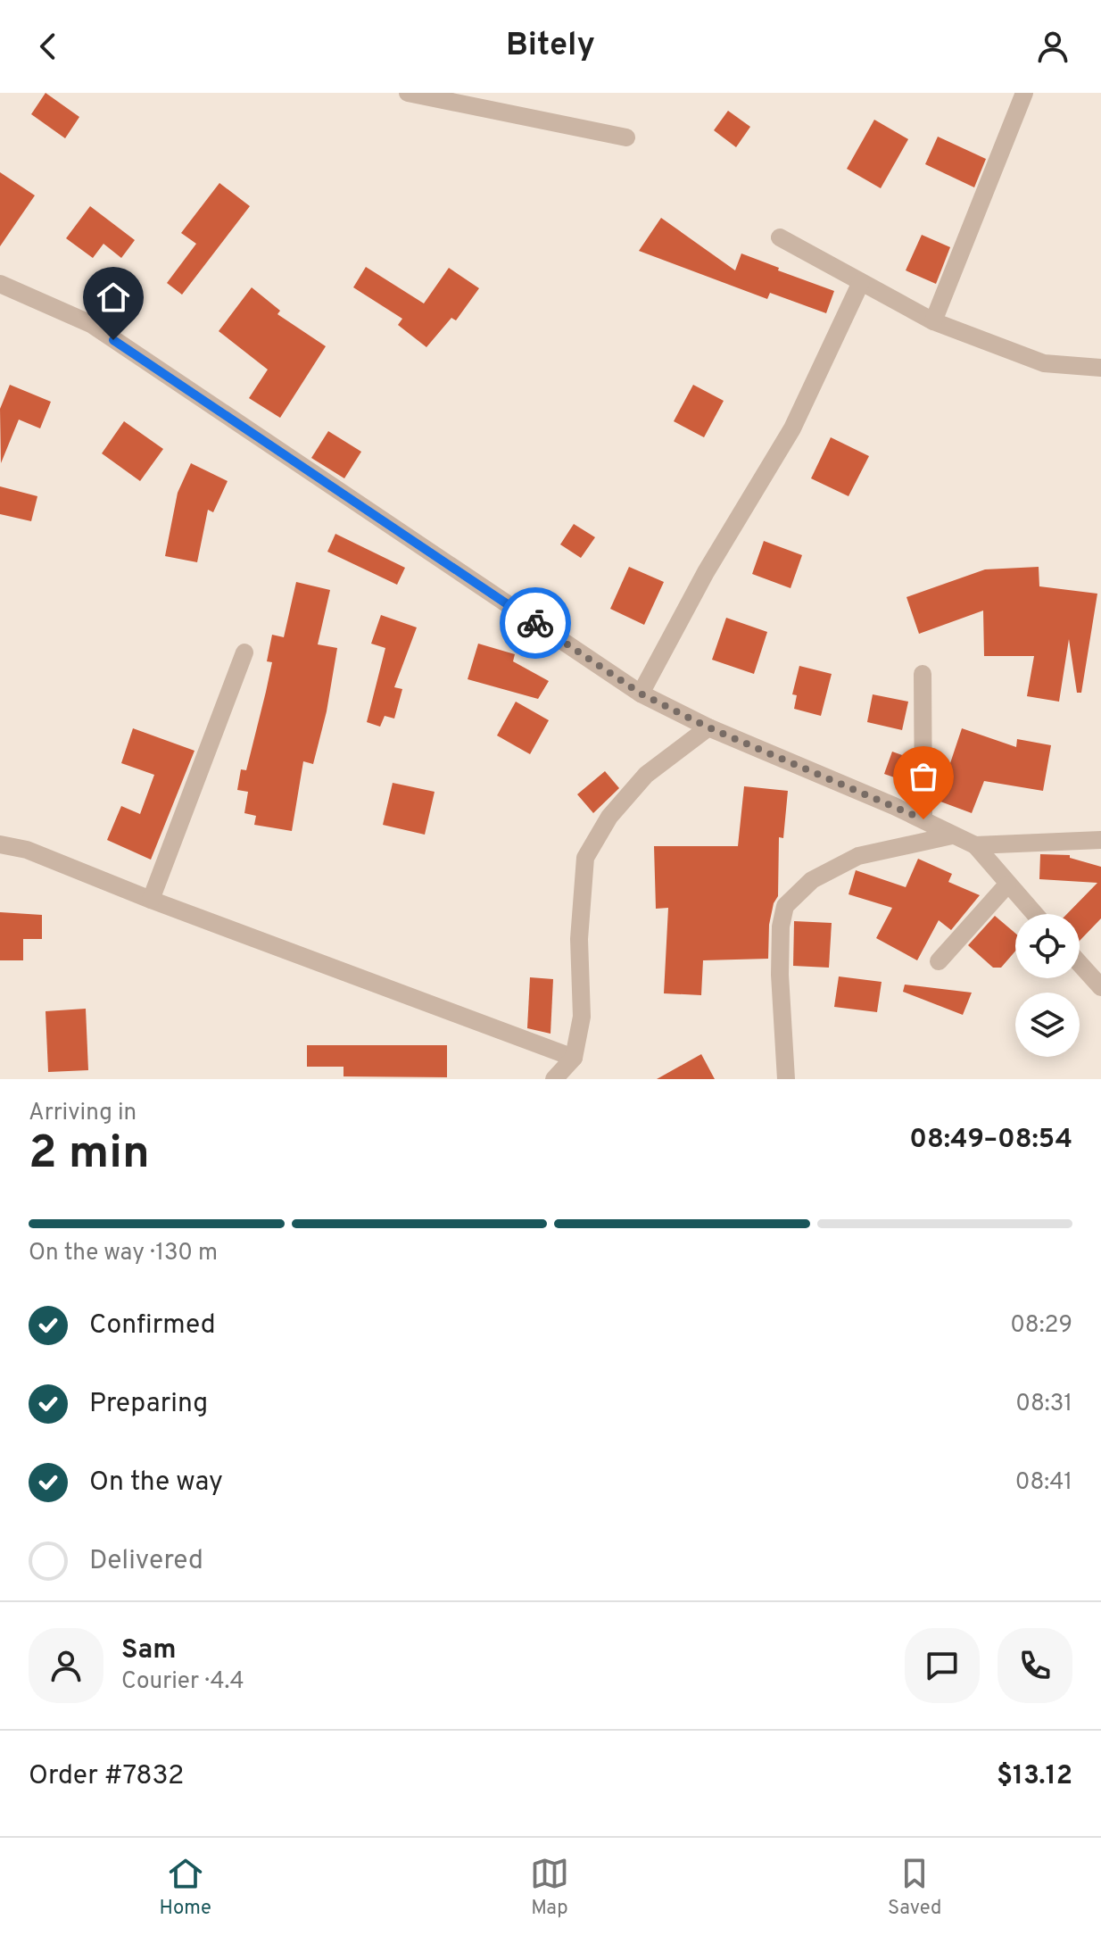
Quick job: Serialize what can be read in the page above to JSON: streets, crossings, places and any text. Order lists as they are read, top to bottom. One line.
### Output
{"page":{"header":"Bitely","heading":["2 min","Arriving in","08:49–08:54"],"panel":["Sam","Courier · 4.4","Order #7832","$13.12"],"bar":"On the way · 130 m","list":[["Confirmed","08:29"],["Preparing","08:31"],["On the way","08:41"],"Delivered"],"tabs":["Home","Map","Saved"]}}
